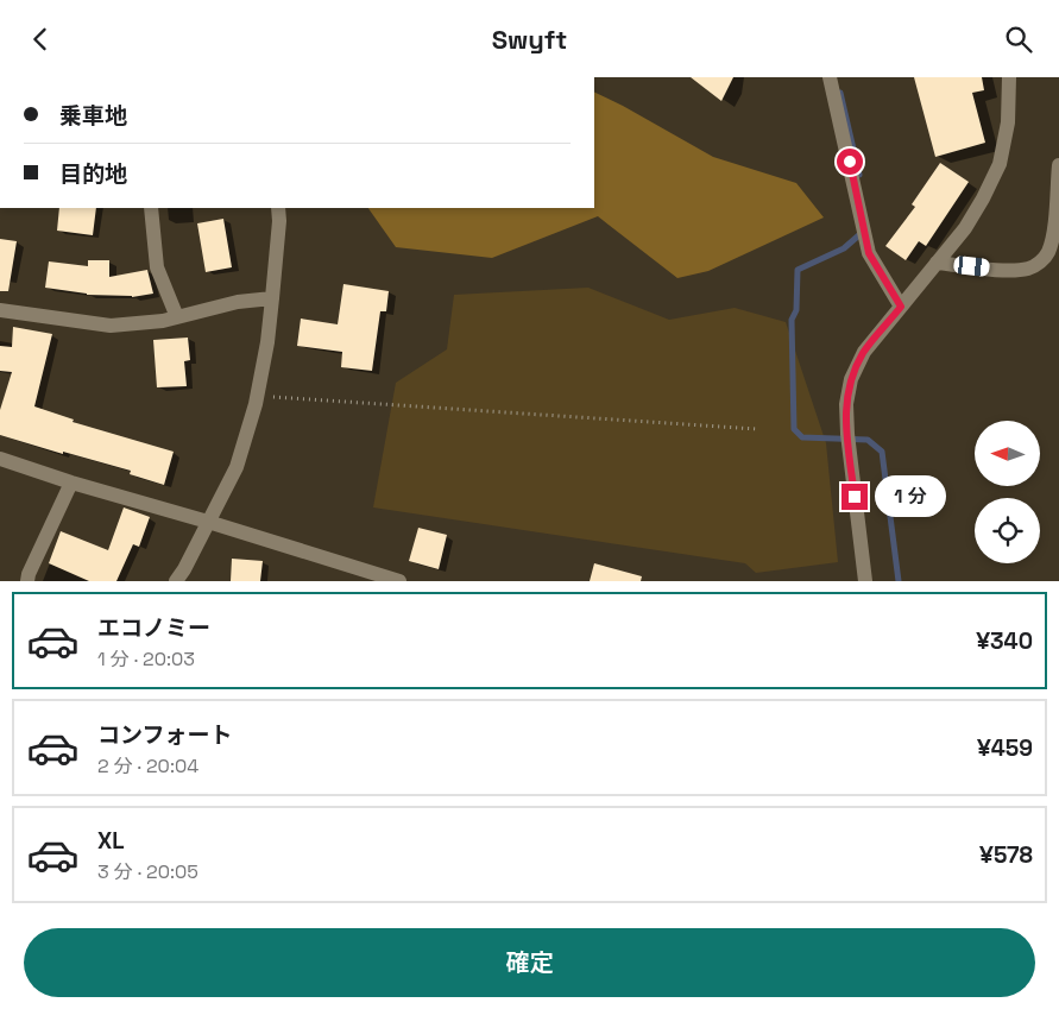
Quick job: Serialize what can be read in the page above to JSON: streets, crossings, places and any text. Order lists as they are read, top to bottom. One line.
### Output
{"north":"left","page":{"header":"Swyft","banner":["乗車地","目的地"],"bubble":"1 分","list":[{"name":"エコノミー","note":"1 分 · 20:03","value":"¥340"},{"name":"コンフォート","note":"2 分 · 20:04","value":"¥459"},{"name":"XL","note":"3 分 · 20:05","value":"¥578"}],"buttons":"確定"}}
